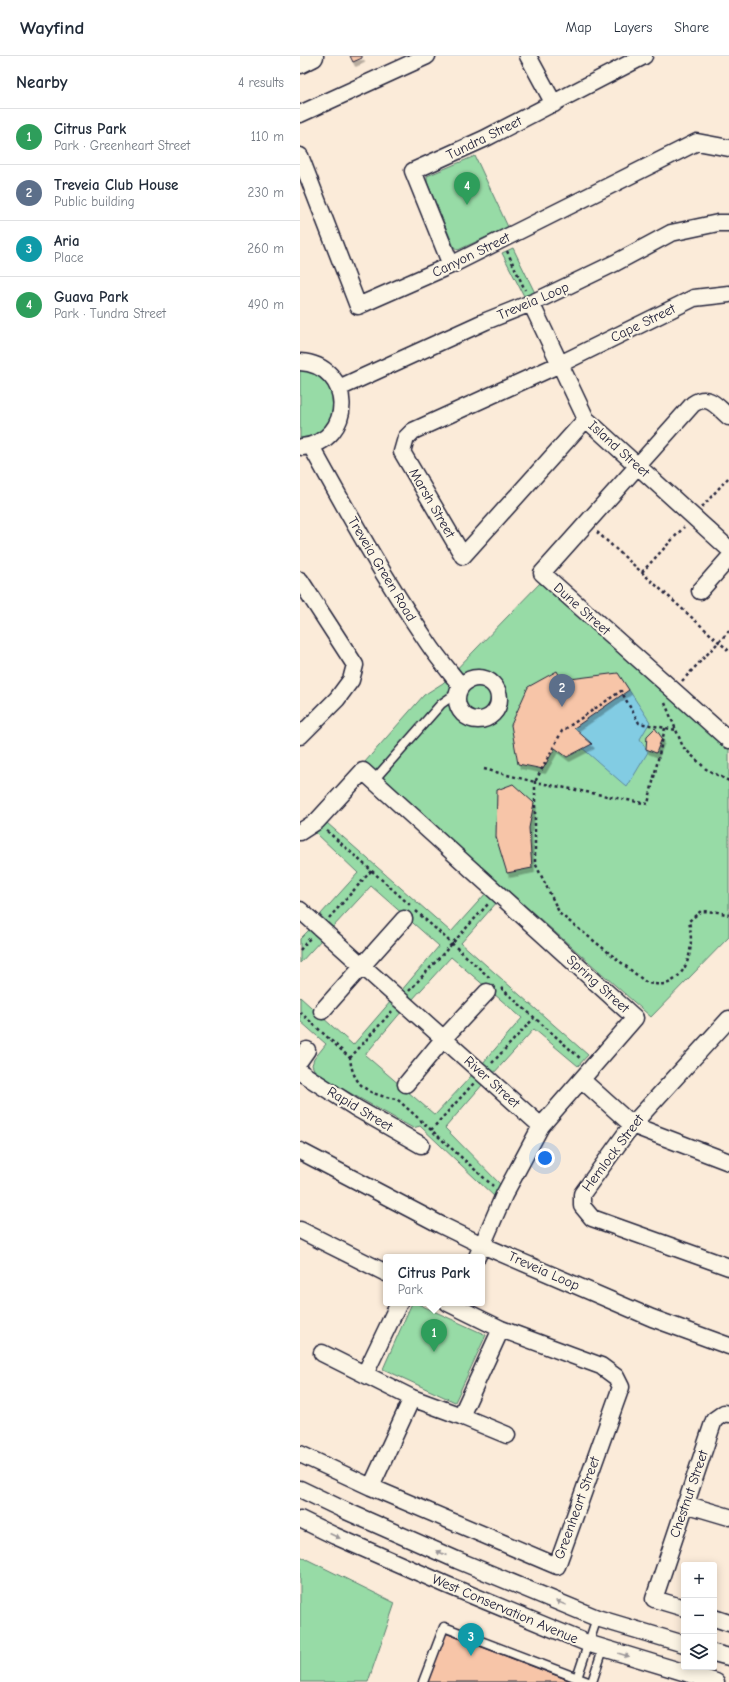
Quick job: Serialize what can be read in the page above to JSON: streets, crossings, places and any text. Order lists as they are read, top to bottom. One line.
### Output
{"streets":{"street":["Tundra Street","Canyon Street","Treveia Loop","Cape Street","Island Street","Marsh Street","Treveia Green Road","Dune Street","Spring Street","River Street","Rapid Street","Hemlock Street","Chestnut Street","Greenheart Street","West Conservation Avenue"]},"crossings":[["Tundra Street","Canyon Street"],["Treveia Loop","Island Street"],["Treveia Loop","Spring Street"],["Cape Street","Island Street"],["Cape Street","Marsh Street"],["Island Street","Marsh Street"],["Island Street","Dune Street"],["Treveia Green Road","Spring Street"],["Spring Street","River Street"]],"page":{"header":"Wayfind","nav":["Map","Layers","Share"],"heading":["Nearby","4 results"],"list":[{"mark":"1","name":"Citrus Park","note":"Park · Greenheart Street","value":"110 m"},{"mark":"2","name":"Treveia Club House","note":"Public building","value":"230 m"},{"mark":"3","name":"Aria","note":"Place","value":"260 m"},{"mark":"4","name":"Guava Park","note":"Park · Tundra Street","value":"490 m"}],"pins":["4","2","1","3"],"popup":["Citrus Park","Park"],"map_buttons":["+","−"]}}
